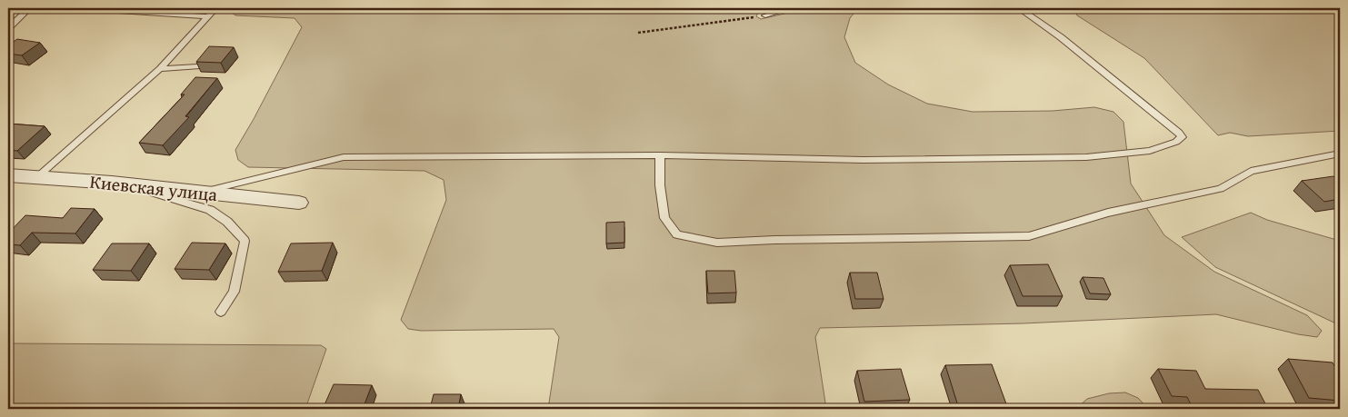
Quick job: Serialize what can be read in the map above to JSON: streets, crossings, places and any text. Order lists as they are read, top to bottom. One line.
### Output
{"streets":{"street":["Киевская улица"]}}
